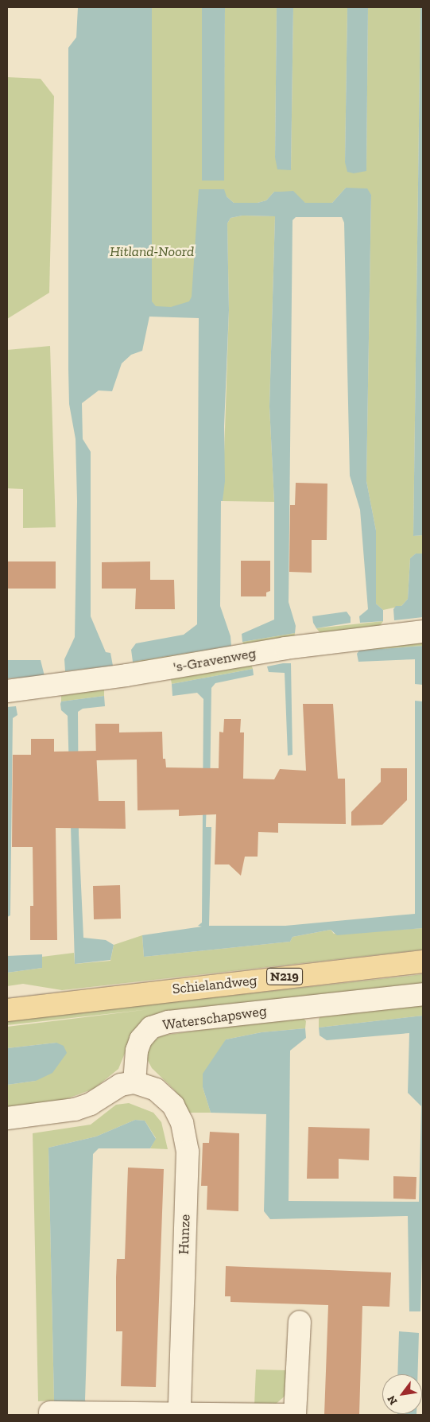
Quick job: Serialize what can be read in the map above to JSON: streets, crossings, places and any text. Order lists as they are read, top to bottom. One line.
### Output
{"streets":{"main road":["N219","Schielandweg"],"street":["'s-Gravenweg","Waterschapsweg","Hunze"]},"crossings":[["Waterschapsweg","Hunze"]],"parks":["Hitland-Noord"],"north":"bottom left"}
